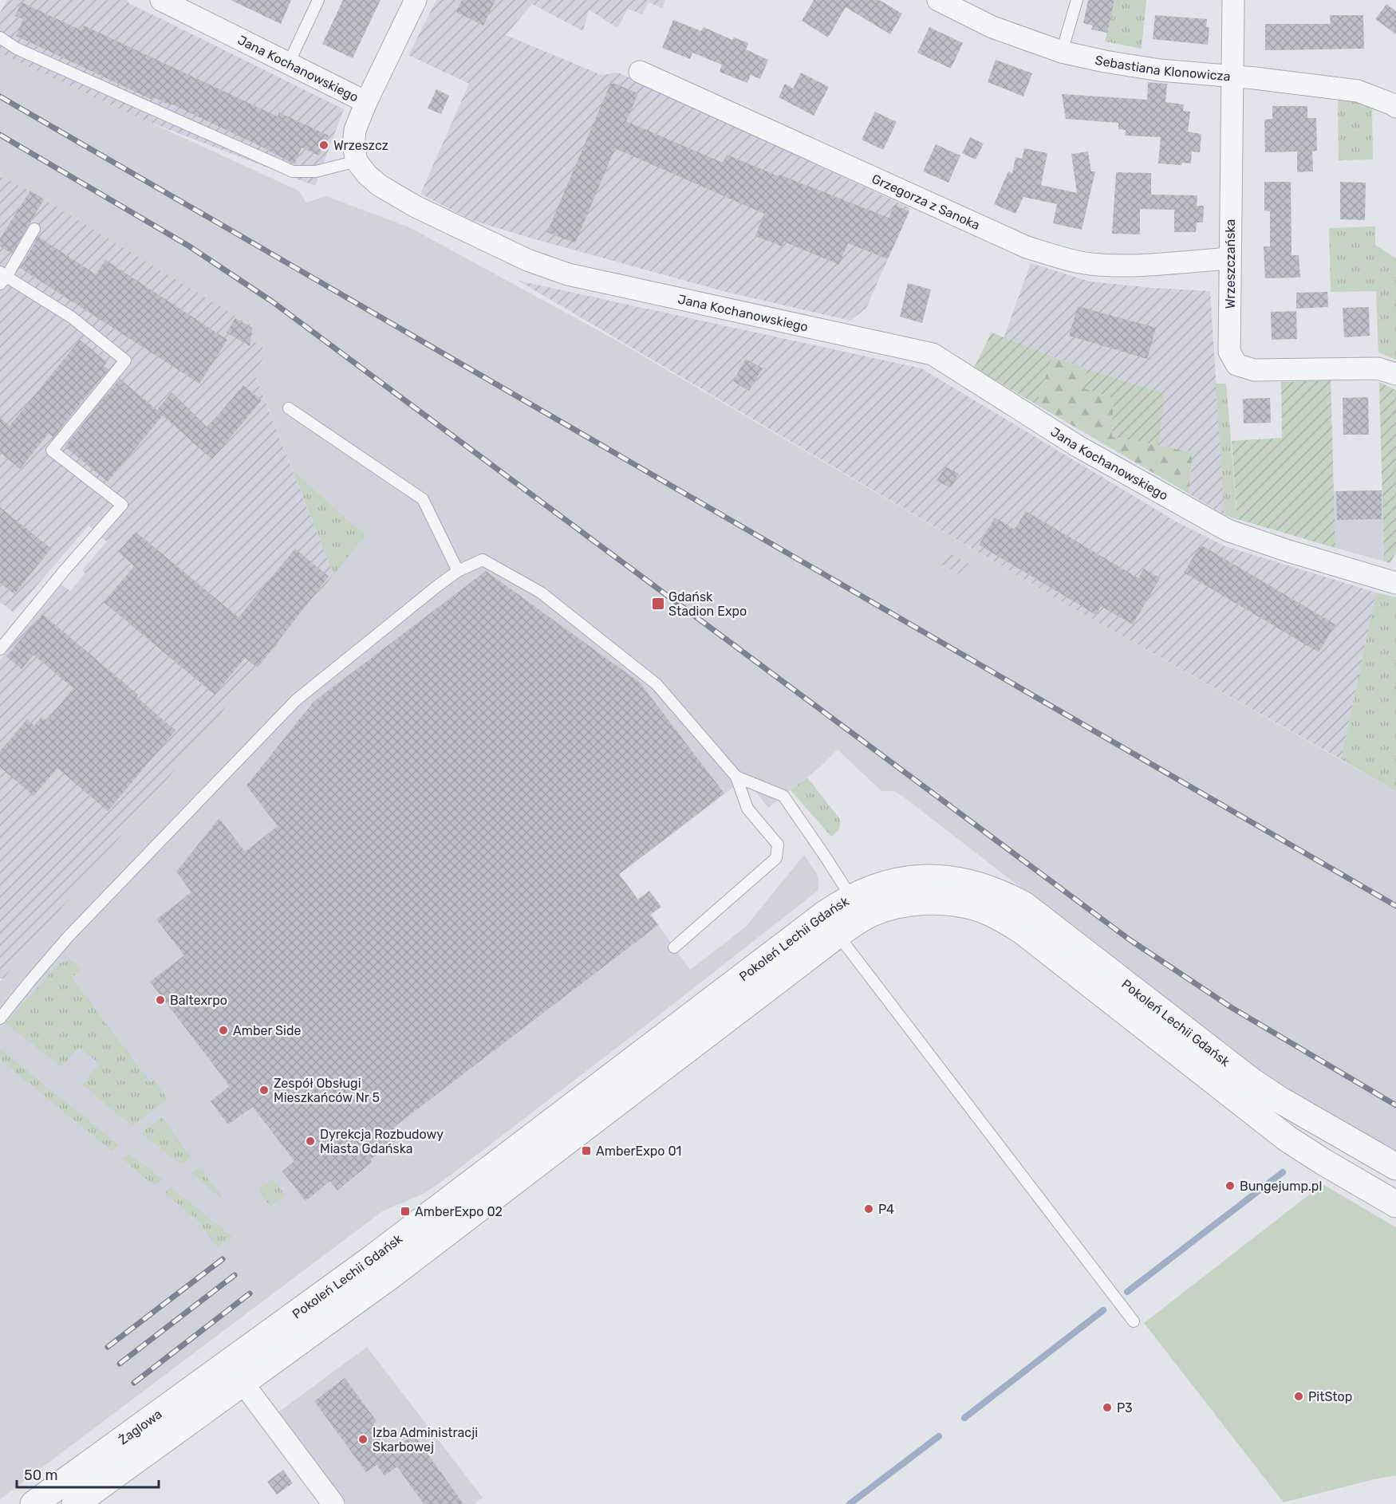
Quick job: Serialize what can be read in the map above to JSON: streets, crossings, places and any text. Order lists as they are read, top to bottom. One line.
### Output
{"streets":{"street":["Sebastiana Klonowicza","Jana Kochanowskiego","Grzegorza z Sanoka","Wrzeszczańska","Pokoleń Lechii Gdańsk","Żaglowa"]},"crossings":[["Sebastiana Klonowicza","Wrzeszczańska"],["Grzegorza z Sanoka","Wrzeszczańska"],["Pokoleń Lechii Gdańsk","Żaglowa"]],"places":{"other":["Wrzeszcz","Baltexrpo","Amber Side","Zespół Obsługi Mieszkańców Nr 5","Dyrekcja Rozbudowy Miasta Gdańska","Bungejump.pl","P4","PitStop","P3","Izba Administracji Skarbowej"],"transit":["Gdańsk Stadion Expo","AmberExpo 01","AmberExpo 02"]},"scale_bar":"50 m"}
